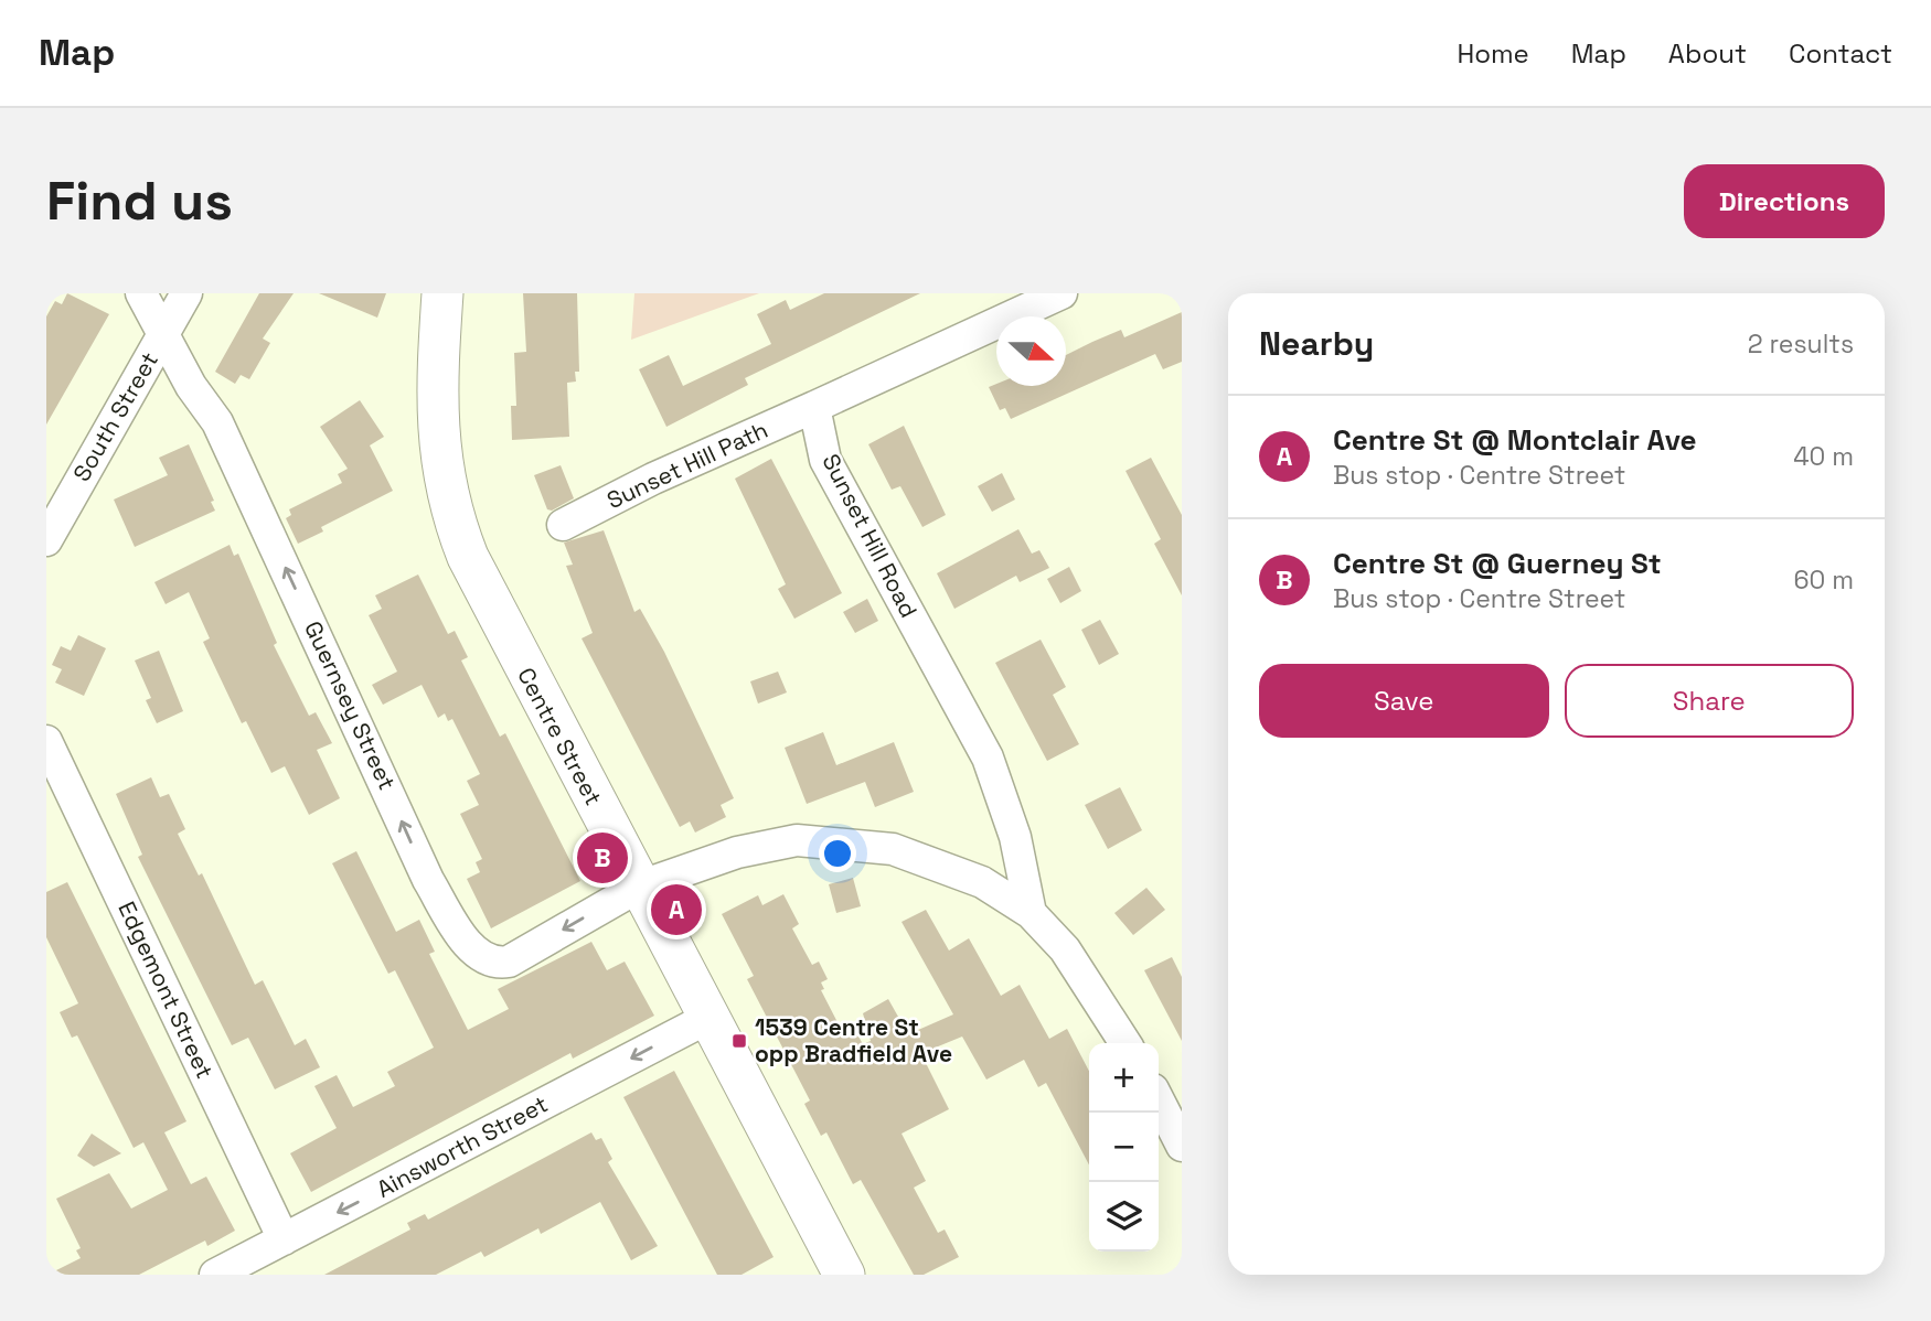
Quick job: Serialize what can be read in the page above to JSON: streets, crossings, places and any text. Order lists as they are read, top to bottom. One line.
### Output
{"streets":{"main road":["Centre Street"],"street":["South Street","Sunset Hill Path","Sunset Hill Road","Guernsey Street","Edgemont Street","Ainsworth Street"]},"crossings":[["South Street","Guernsey Street"],["Sunset Hill Path","Sunset Hill Road"],["Sunset Hill Road","Guernsey Street"],["Guernsey Street","Centre Street"],["Centre Street","Ainsworth Street"],["Edgemont Street","Ainsworth Street"]],"one_way":["Guernsey Street","Ainsworth Street"],"places":{"transit":["1539 Centre St opp Bradfield Ave"]},"north":"right","page":{"header":"Map","nav":["Home","Map","About","Contact"],"buttons":["Directions",["Save","Share"]],"title":"Find us","heading":["Nearby","2 results"],"list":[{"mark":"A","name":"Centre St @ Montclair Ave","note":"Bus stop · Centre Street","value":"40 m"},{"mark":"B","name":"Centre St @ Guerney St","note":"Bus stop · Centre Street","value":"60 m"}],"pins":["B","A"],"map_buttons":["+","−"]}}
